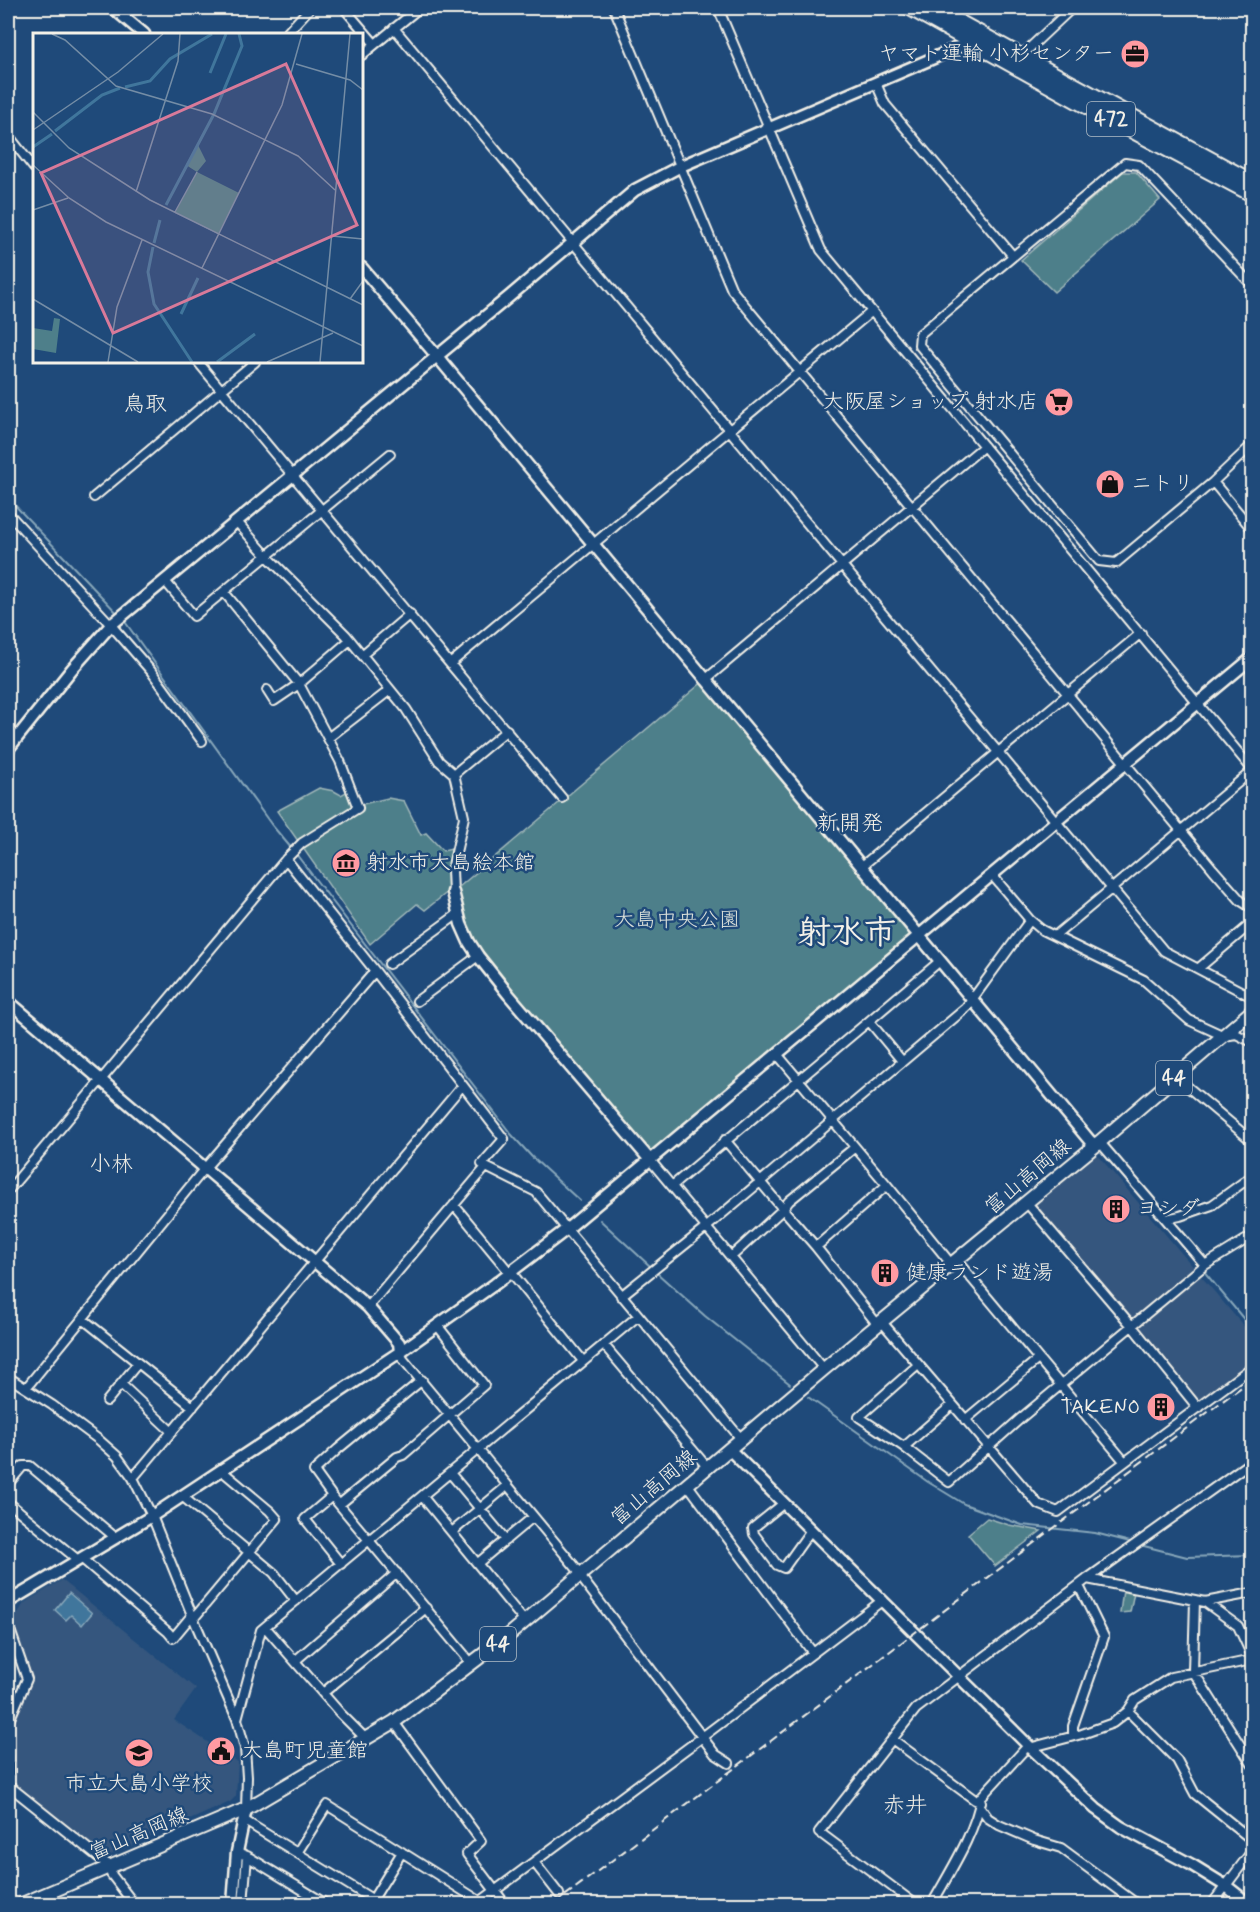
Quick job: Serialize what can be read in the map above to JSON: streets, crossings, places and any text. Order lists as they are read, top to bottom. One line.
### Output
{"streets":{"highway":["472"],"main road":["44","富山高岡線"]},"districts":["鳥取","新開発","射水市","小林","赤井"],"parks":["大島中央公園"],"places":{"office":["ヤマト運輸 小杉センター"],"supermarket":["大阪屋ショップ 射水店"],"shop":["ニトリ"],"museum":["射水市大島絵本館"],"building":["ヨシダ","健康ランド遊湯","TAKENO"],"public building":["大島町児童館"],"school or university":["市立大島小学校"]}}
